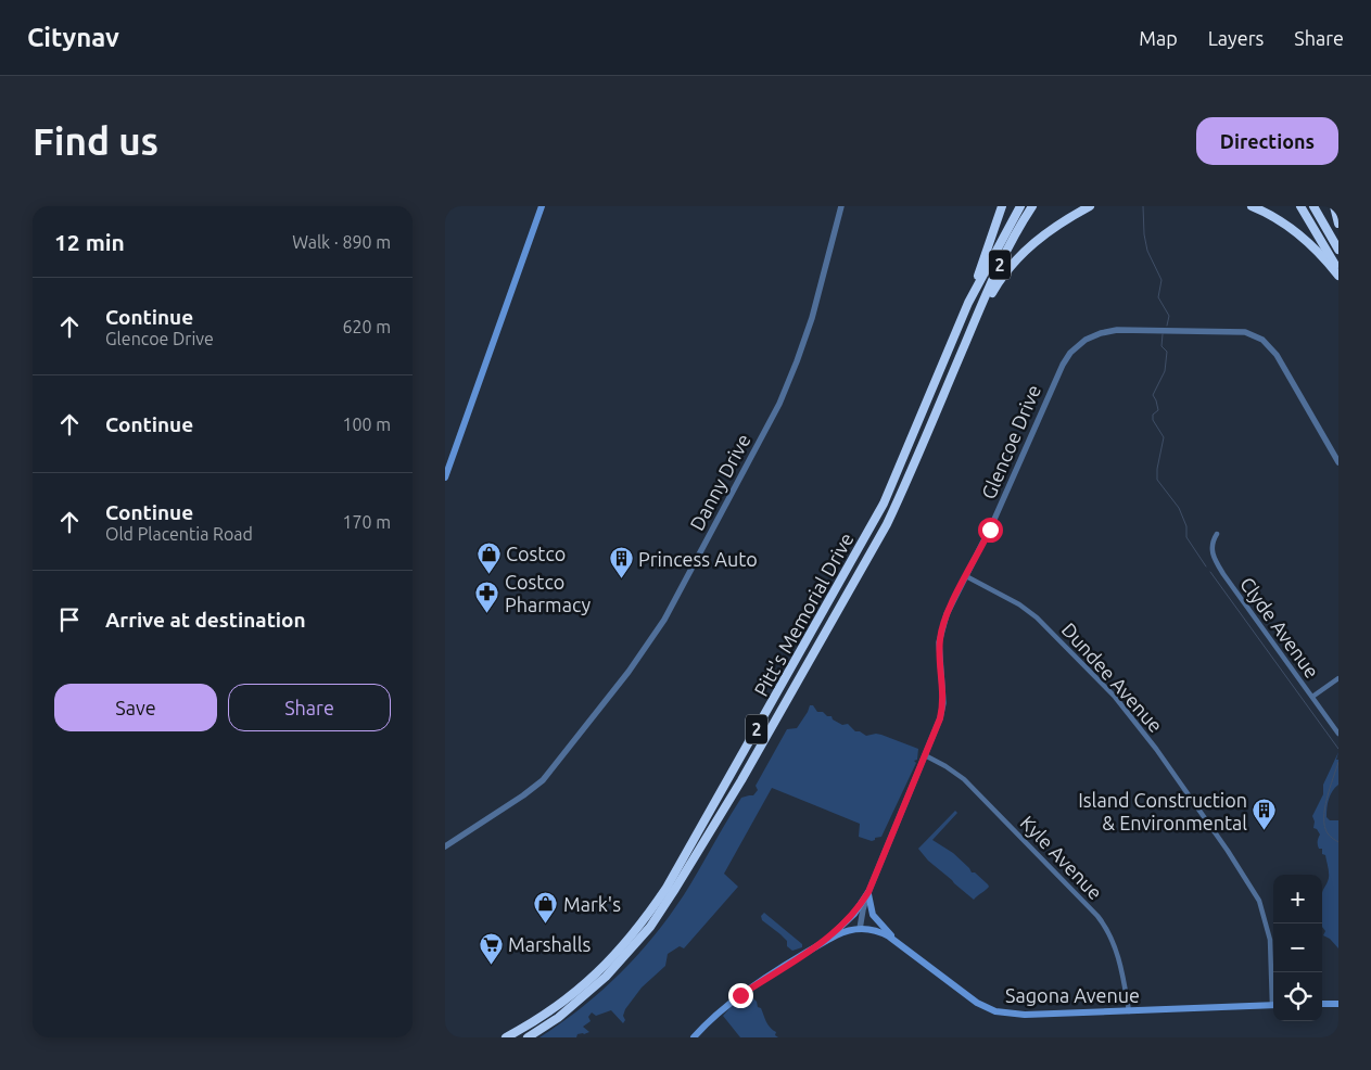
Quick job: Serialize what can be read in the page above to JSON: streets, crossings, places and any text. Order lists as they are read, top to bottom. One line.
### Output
{"streets":{"highway":["2","Pitt's Memorial Drive"],"main road":["Sagona Avenue"],"street":["Glencoe Drive","Danny Drive","Clyde Avenue","Dundee Avenue","Kyle Avenue"]},"crossings":[["Glencoe Drive","Dundee Avenue"],["Glencoe Drive","Kyle Avenue"],["Glencoe Drive","Sagona Avenue"],["Kyle Avenue","Sagona Avenue"]],"places":{"shop":["Costco","Mark's"],"building":["Princess Auto","Island Construction & Environmental"],"pharmacy":["Costco Pharmacy"],"supermarket":["Marshalls"]},"page":{"header":"Citynav","nav":["Map","Layers","Share"],"buttons":["Directions",["Save","Share"]],"title":"Find us","heading":["12 min","Walk · 890 m"],"list":[["Continue","Glencoe Drive","620 m"],["Continue","100 m"],["Continue","Old Placentia Road","170 m"],"Arrive at destination"],"map_buttons":["+","−"]}}
